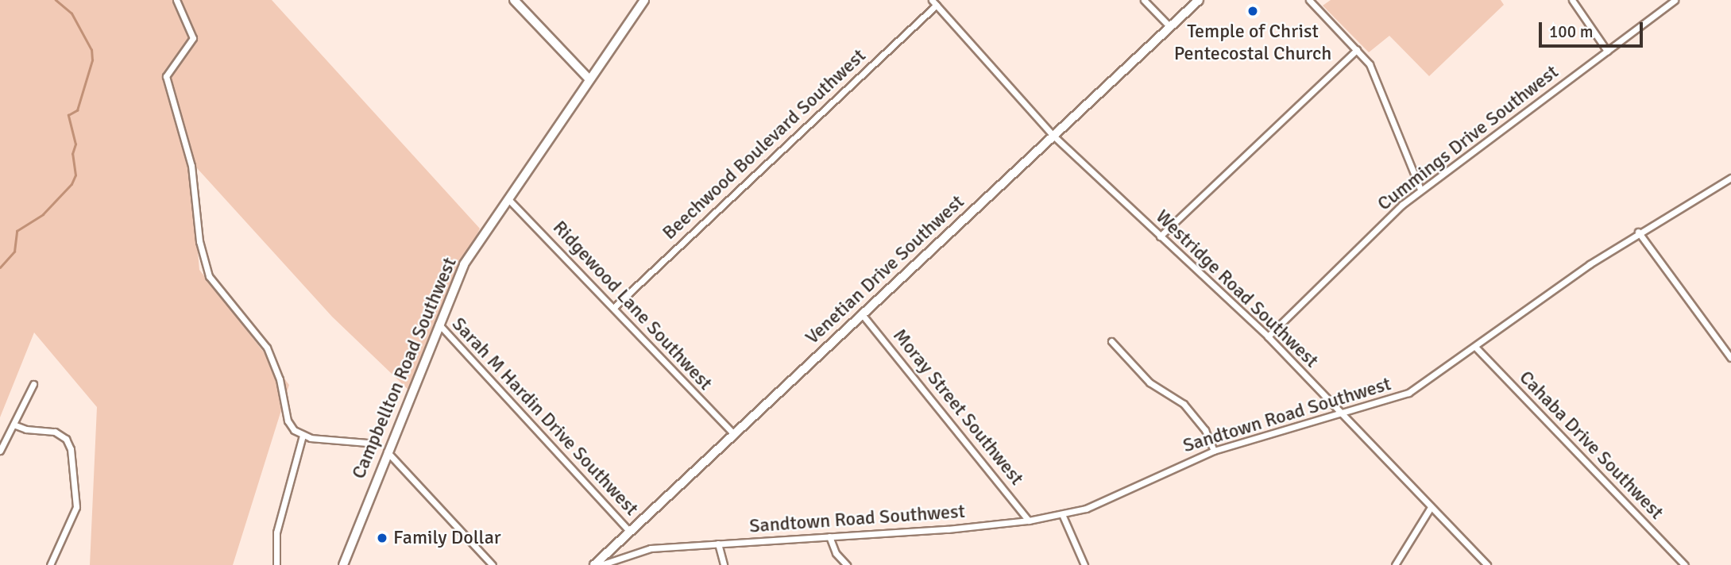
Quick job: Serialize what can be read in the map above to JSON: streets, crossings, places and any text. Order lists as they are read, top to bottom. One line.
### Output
{"streets":{"street":["Cummings Drive Southwest","Beechwood Boulevard Southwest","Venetian Drive Southwest","Westridge Road Southwest","Ridgewood Lane Southwest","Campbellton Road Southwest","Moray Street Southwest","Sandtown Road Southwest","Sarah M Hardin Drive Southwest","Cahaba Drive Southwest"]},"crossings":[["Cummings Drive Southwest","Westridge Road Southwest"],["Beechwood Boulevard Southwest","Westridge Road Southwest"],["Beechwood Boulevard Southwest","Ridgewood Lane Southwest"],["Venetian Drive Southwest","Westridge Road Southwest"],["Venetian Drive Southwest","Ridgewood Lane Southwest"],["Venetian Drive Southwest","Moray Street Southwest"],["Venetian Drive Southwest","Sarah M Hardin Drive Southwest"],["Westridge Road Southwest","Sandtown Road Southwest"],["Ridgewood Lane Southwest","Campbellton Road Southwest"],["Campbellton Road Southwest","Sarah M Hardin Drive Southwest"],["Moray Street Southwest","Sandtown Road Southwest"],["Sandtown Road Southwest","Cahaba Drive Southwest"]],"places":["Temple of Christ Pentecostal Church","Family Dollar"],"scale_bar":"100 m"}
